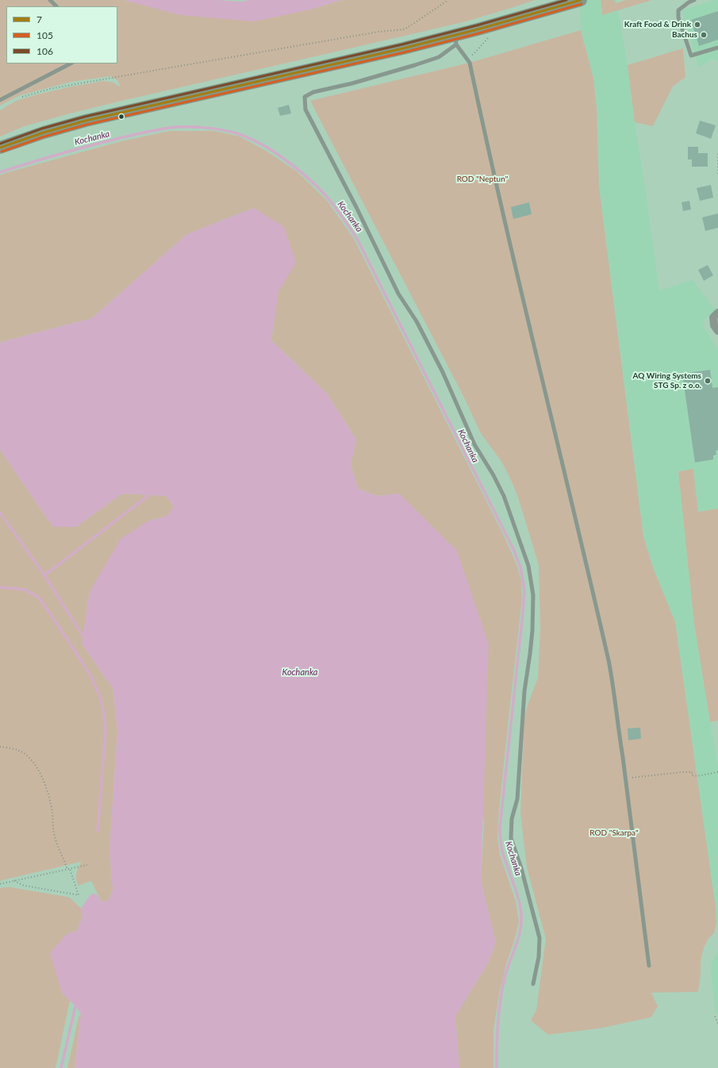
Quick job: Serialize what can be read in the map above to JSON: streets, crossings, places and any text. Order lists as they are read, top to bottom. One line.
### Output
{"water":["Kochanka"],"parks":["ROD \"Neptun\"","ROD \"Skarpa\""],"places":["Kraft Food & Drink","Bachus","AQ Wiring Systems STG Sp. z o.o."],"lines":["transit line 7","transit line 106","transit line 105"],"legend":["7","105","106"]}
